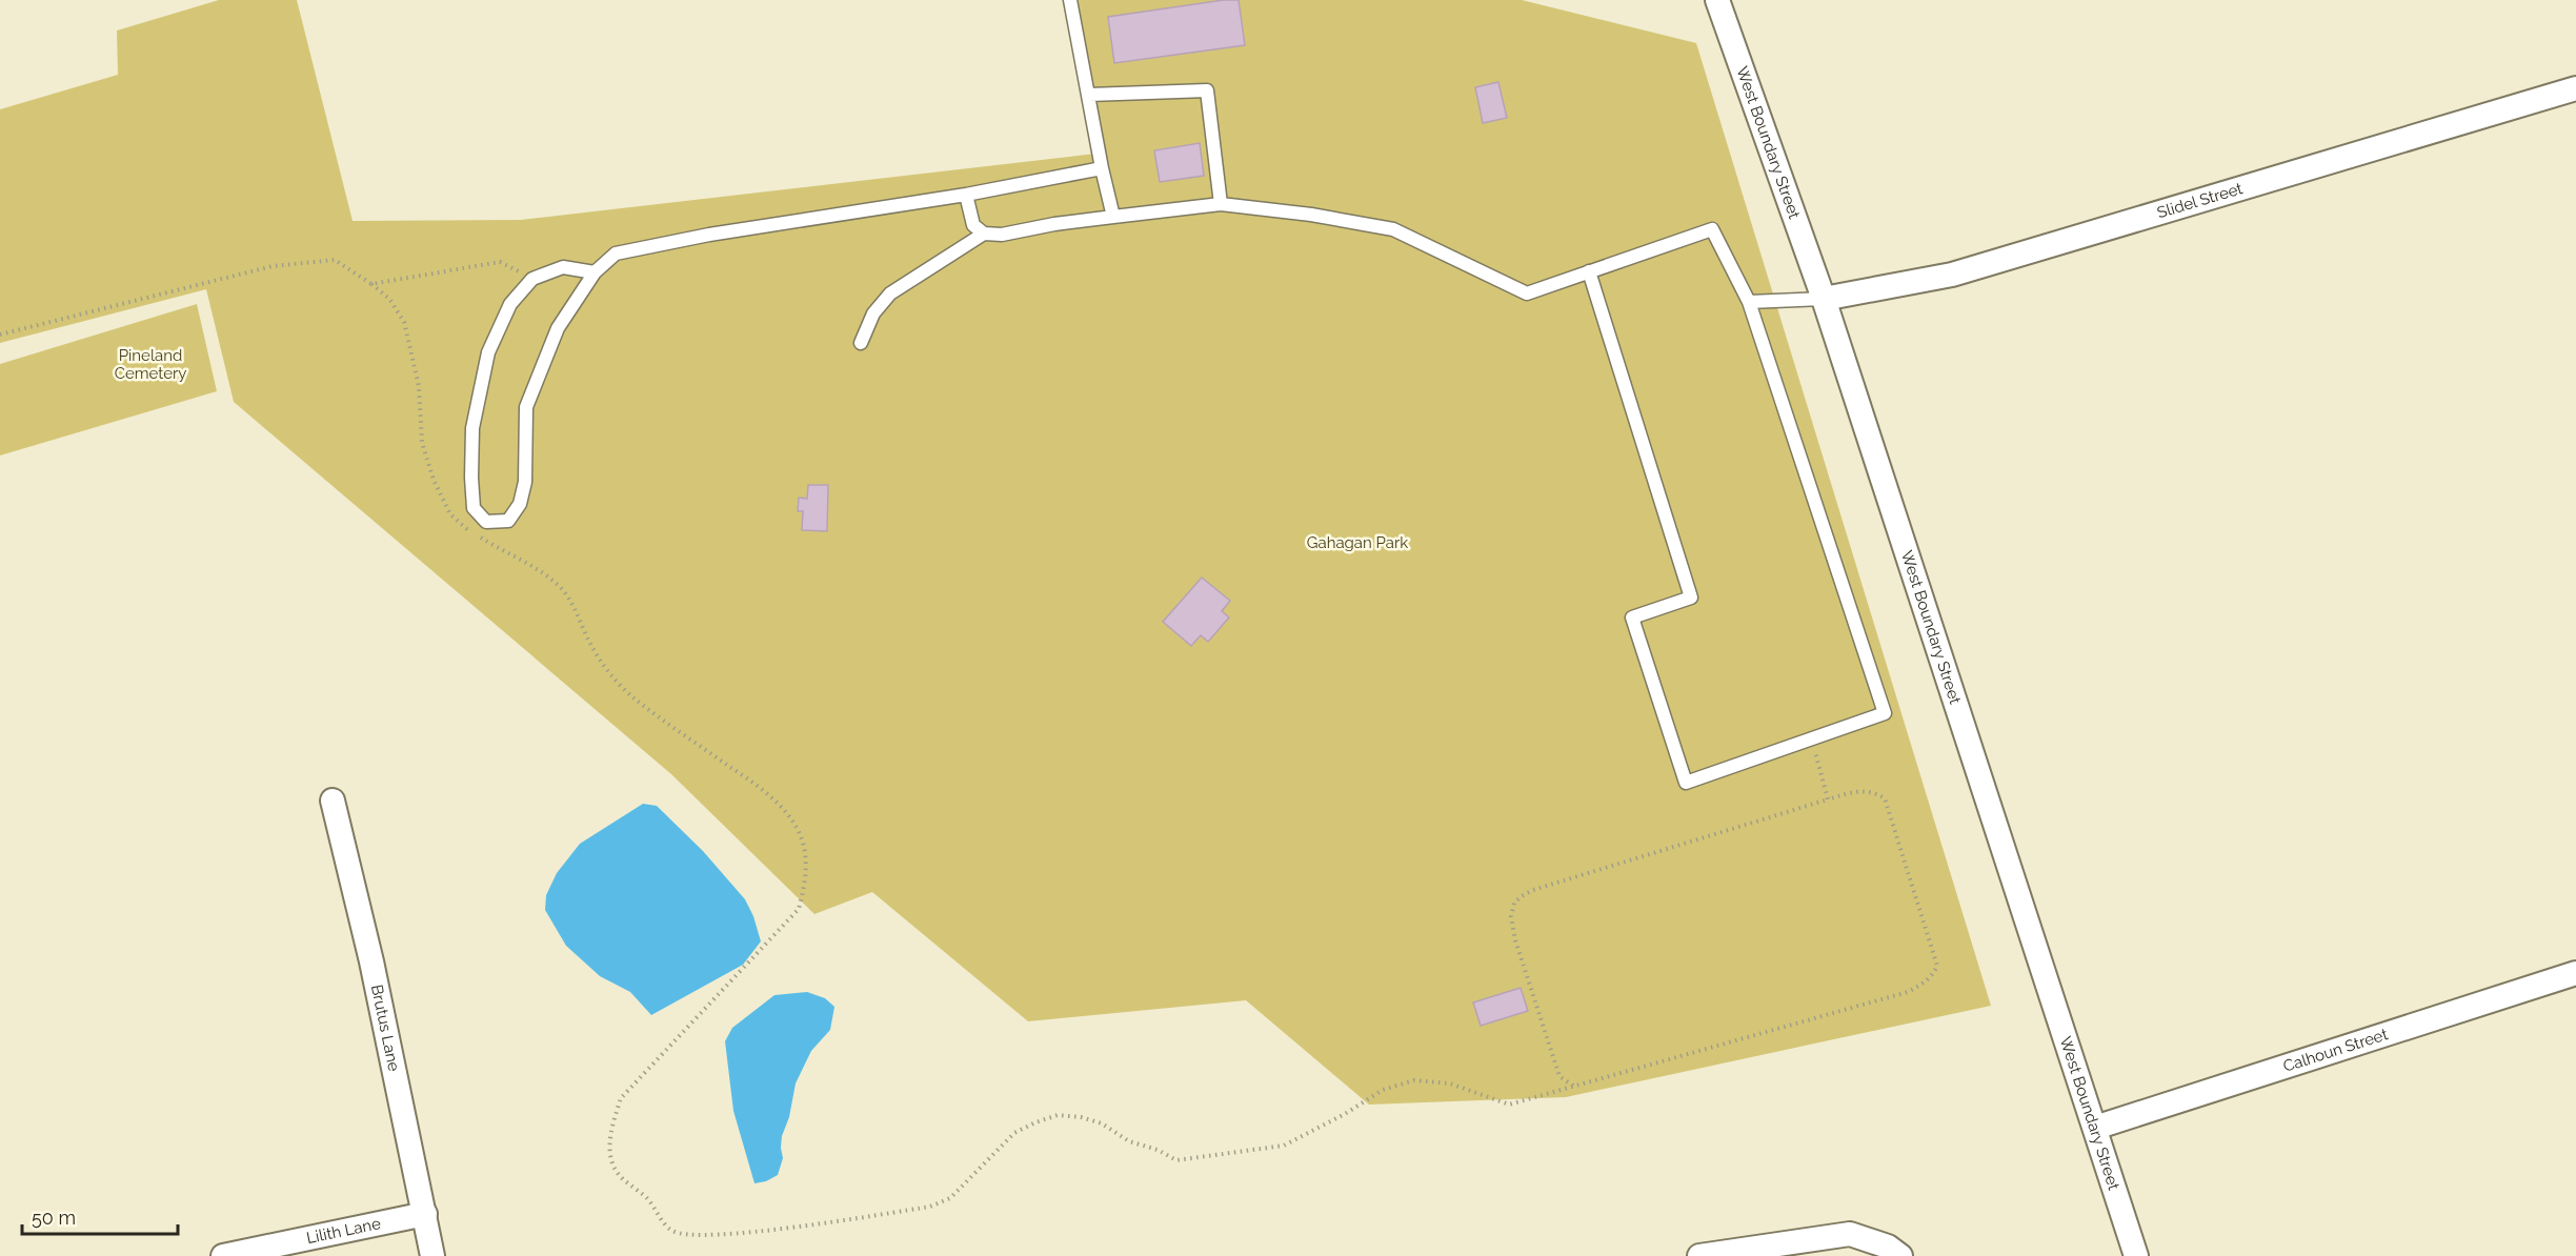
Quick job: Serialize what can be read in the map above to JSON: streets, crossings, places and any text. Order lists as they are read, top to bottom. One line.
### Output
{"streets":{"street":["West Boundary Street","Slidel Street","Brutus Lane","Calhoun Street","Lilith Lane"]},"crossings":[["West Boundary Street","Slidel Street"],["West Boundary Street","Calhoun Street"],["Brutus Lane","Lilith Lane"]],"parks":["Pineland Cemetery","Gahagan Park"],"scale_bar":"50 m"}
